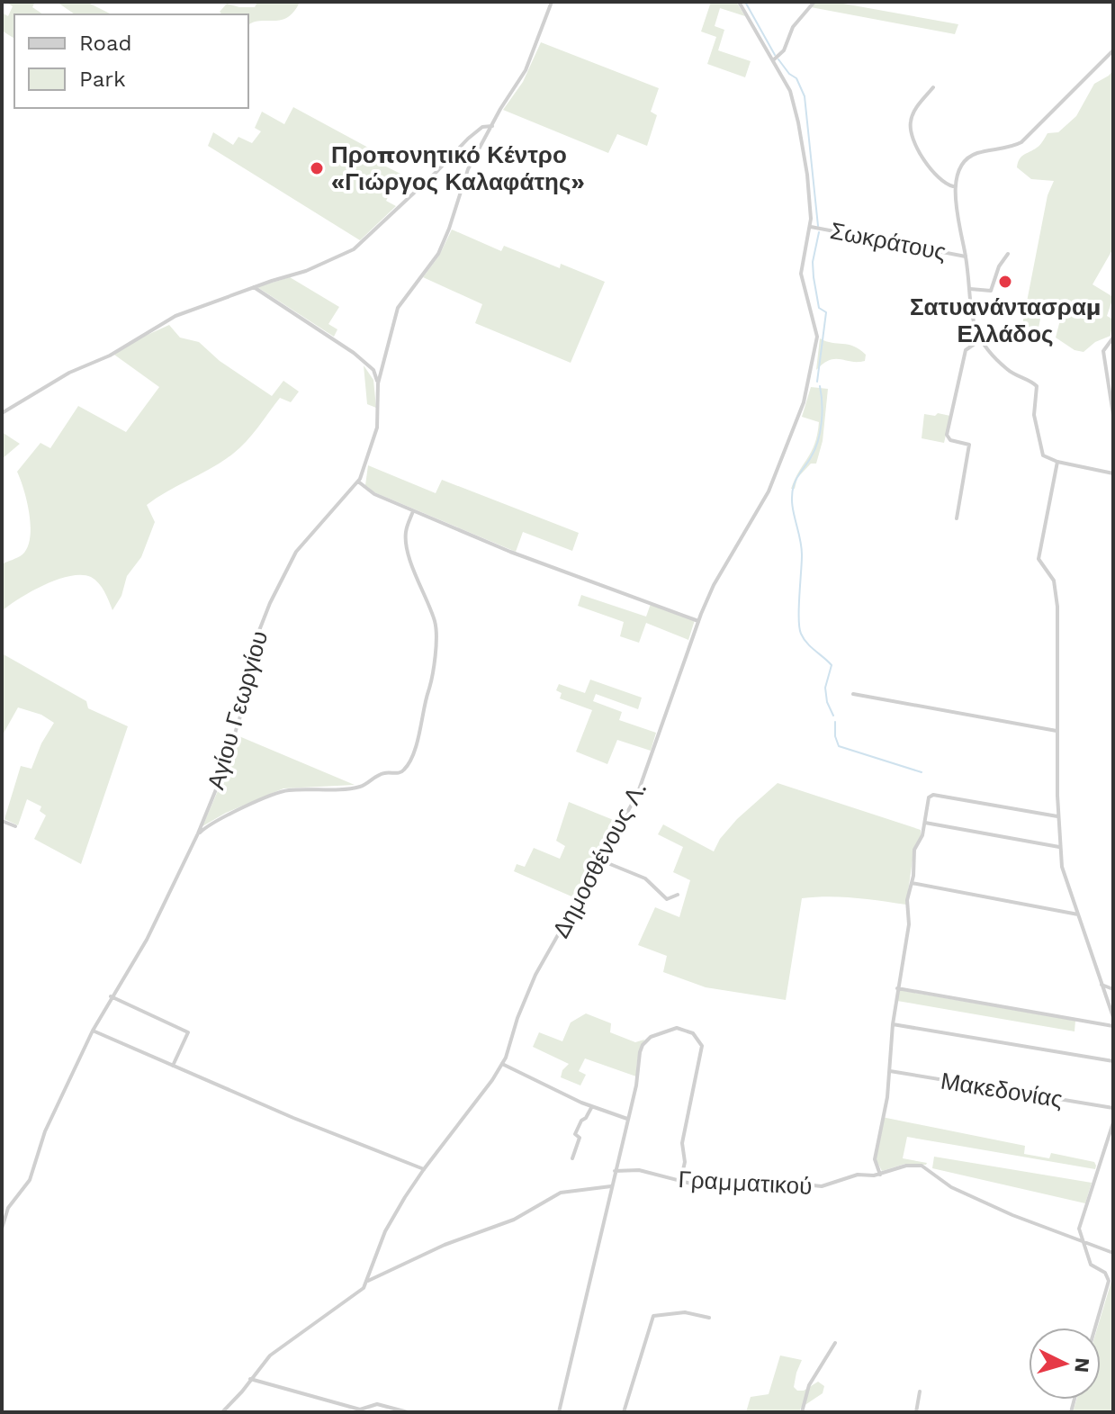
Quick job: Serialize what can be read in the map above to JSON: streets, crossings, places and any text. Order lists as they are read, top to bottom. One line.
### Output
{"streets":{"street":["Σωκράτους","Αγίου Γεωργίου","Δημοσθένους Λ.","Μακεδονίας","Γραμματικού"]},"crossings":[["Σωκράτους","Δημοσθένους Λ."]],"places":["Προπονητικό Κέντρο «Γιώργος Καλαφάτης»","Σατυανάντασραμ Ελλάδος"],"legend":["Road","Park"],"north":"right"}
